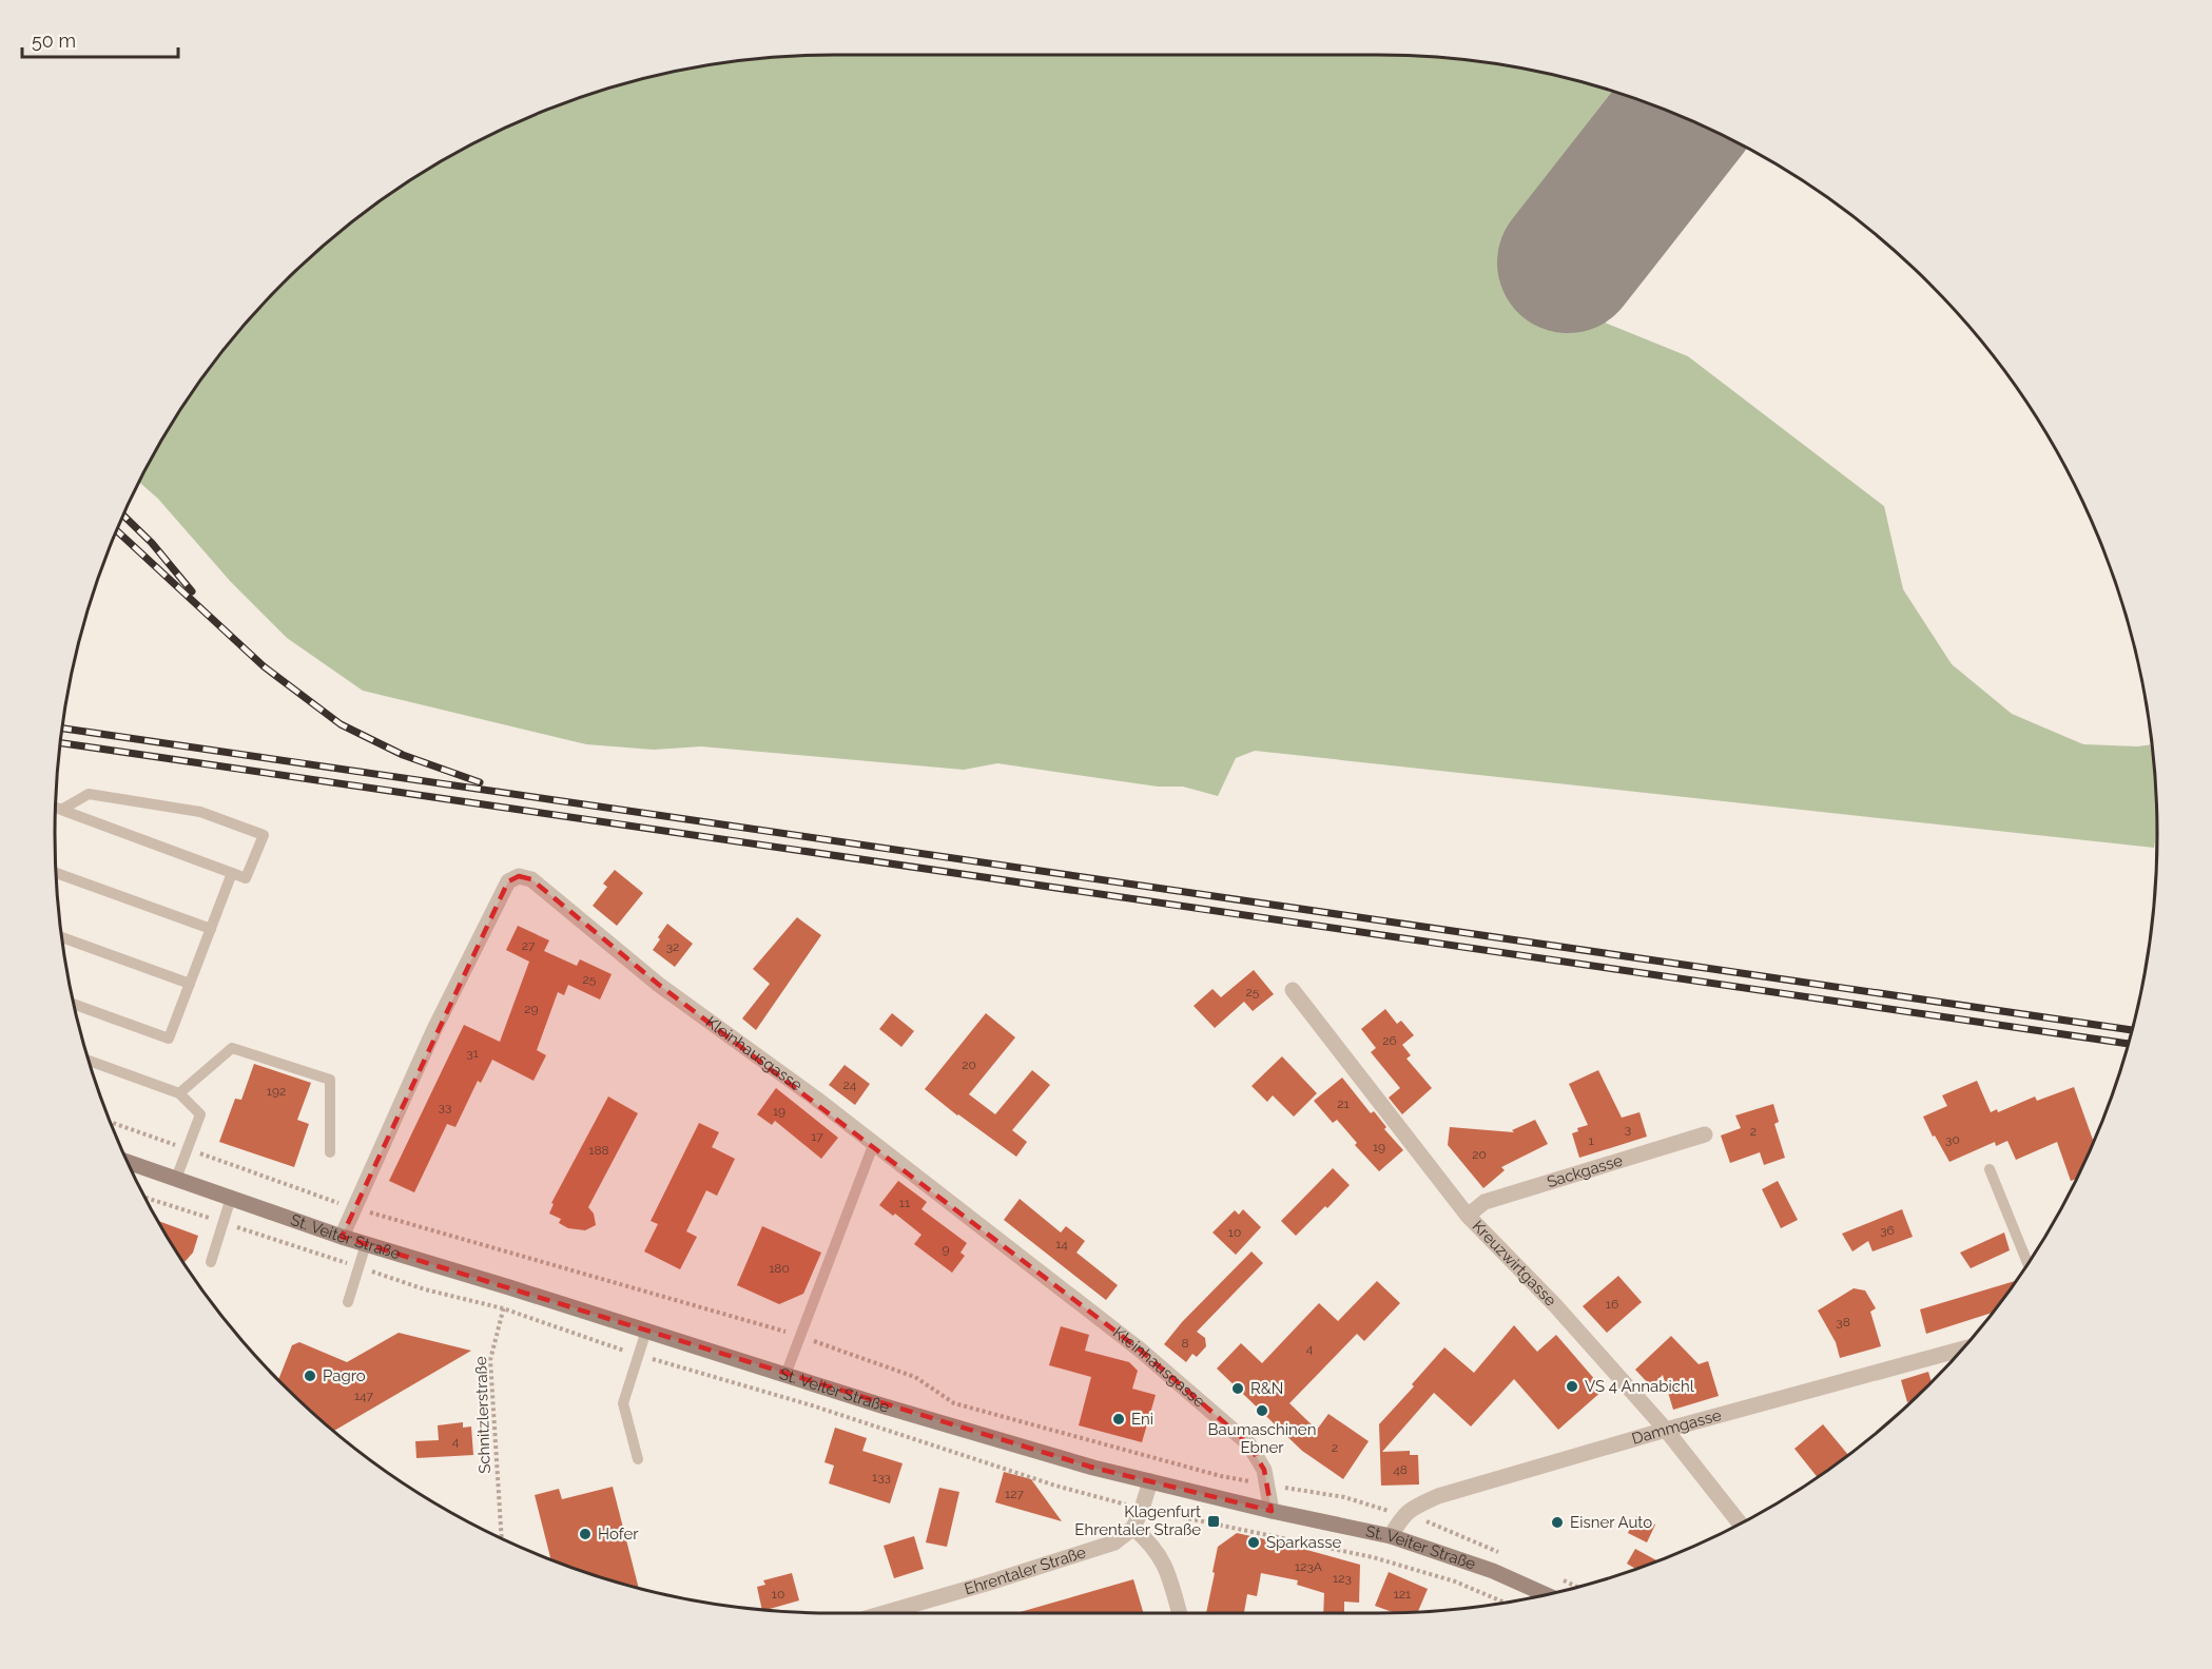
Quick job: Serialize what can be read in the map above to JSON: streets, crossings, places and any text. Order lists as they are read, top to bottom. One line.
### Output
{"streets":{"main road":["St. Veiter Straße"],"street":["Kleinhausgasse","Sackgasse","Kreuzwirtgasse","Dammgasse","Ehrentaler Straße"],"path":["Schnitzlerstraße"]},"crossings":[["Kleinhausgasse","St. Veiter Straße"],["Sackgasse","Kreuzwirtgasse"],["St. Veiter Straße","Schnitzlerstraße"],["St. Veiter Straße","Dammgasse"],["Kreuzwirtgasse","Dammgasse"]],"places":{"other":["Pagro","VS 4 Annabichl","R&N","Baumaschinen Ebner","Eni","Eisner Auto","Hofer","Sparkasse"],"transit":["Klagenfurt Ehrentaler Straße"]},"house_numbers":["27","32","25","25","29","26","31","20","24","192","21","33","19","3","2","17","30","1","19","188","20","11","36","10","14","9","180","16","38","8","4","147","4","2","48","133","127","123A","123","10","121"],"scale_bar":"50 m"}
